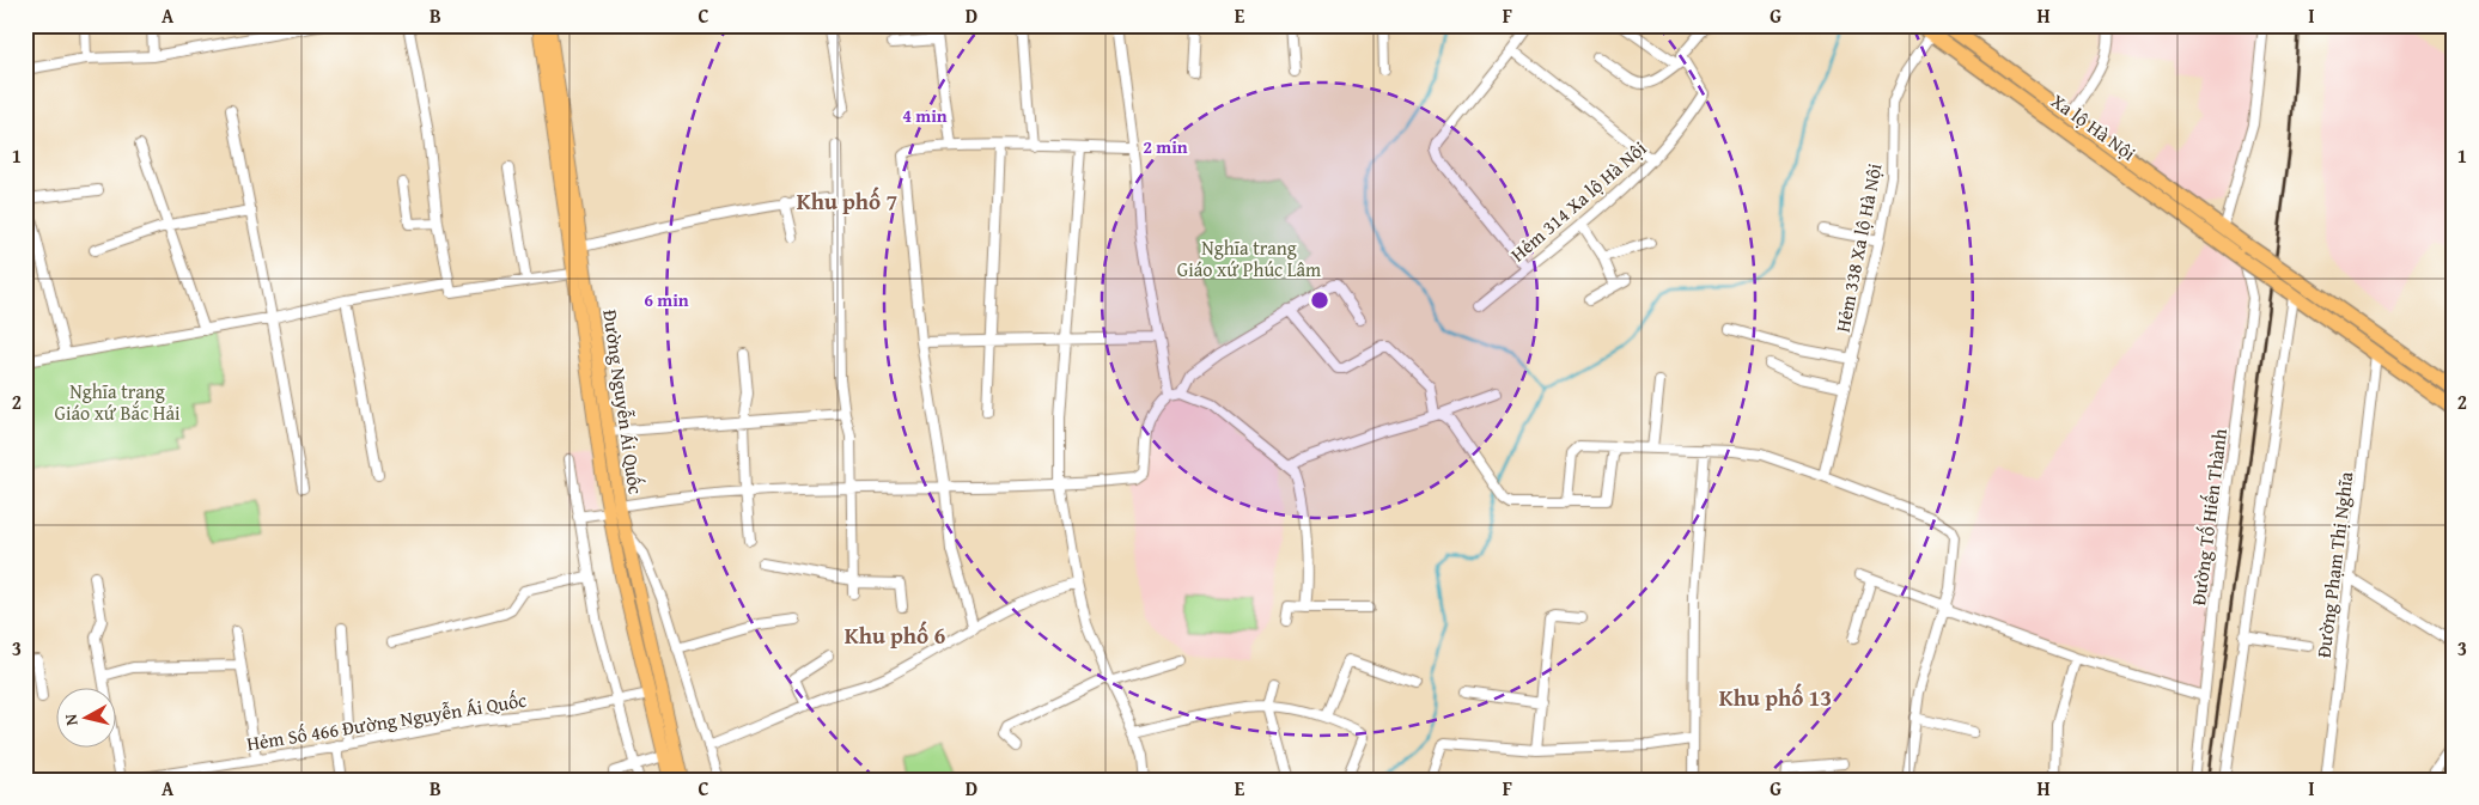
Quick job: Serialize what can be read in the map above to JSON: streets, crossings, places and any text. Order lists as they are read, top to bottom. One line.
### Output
{"streets":{"highway":["Xa lộ Hà Nội"],"main road":["Đường Nguyễn Ái Quốc"],"street":["Hẻm 314 Xa lộ Hà Nội","Hẻm 338 Xa lộ Hà Nội","Đường Tố Hiến Thành","Đường Phạm Thị Nghĩa","Hẻm Số 466 Đường Nguyễn Ái Quốc"]},"crossings":[["Xa lộ Hà Nội","Hẻm 338 Xa lộ Hà Nội"],["Xa lộ Hà Nội","Đường Tố Hiến Thành"],["Đường Nguyễn Ái Quốc","Hẻm Số 466 Đường Nguyễn Ái Quốc"]],"districts":["Khu phố 7","Khu phố 6","Khu phố 13"],"parks":["Nghĩa trang Giáo xứ Phúc Lâm","Nghĩa trang Giáo xứ Bắc Hải"],"north":"left","grid":{"columns":["A","B","C","D","E","F","G","H","I"],"rows":["1","2","3"]},"rings":["4 min","2 min","6 min"]}
